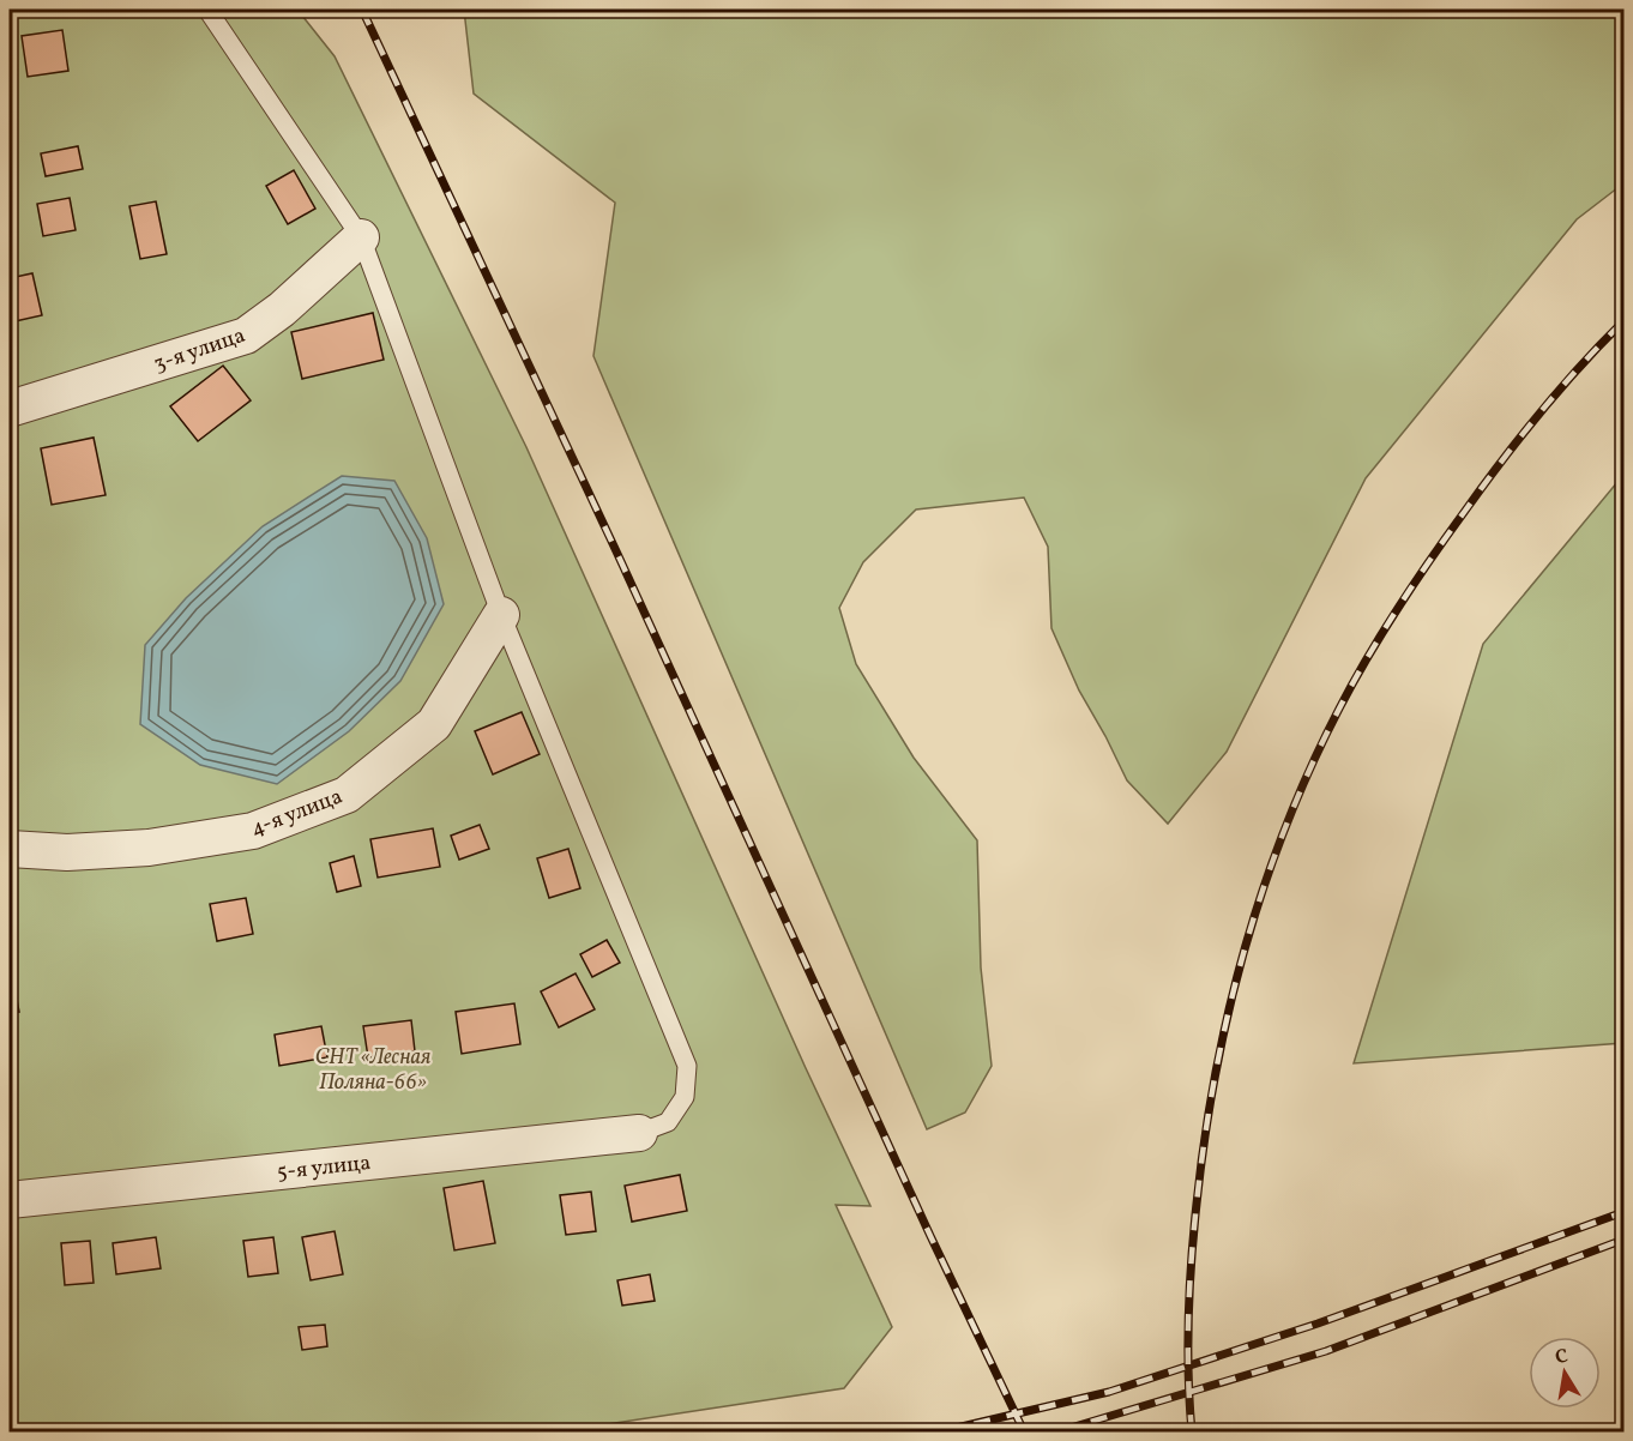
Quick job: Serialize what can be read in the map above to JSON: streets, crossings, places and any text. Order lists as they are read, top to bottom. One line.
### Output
{"streets":{"street":["3-я улица","4-я улица","5-я улица"]},"parks":["СНТ «Лесная Поляна-66»"],"north":"top"}
